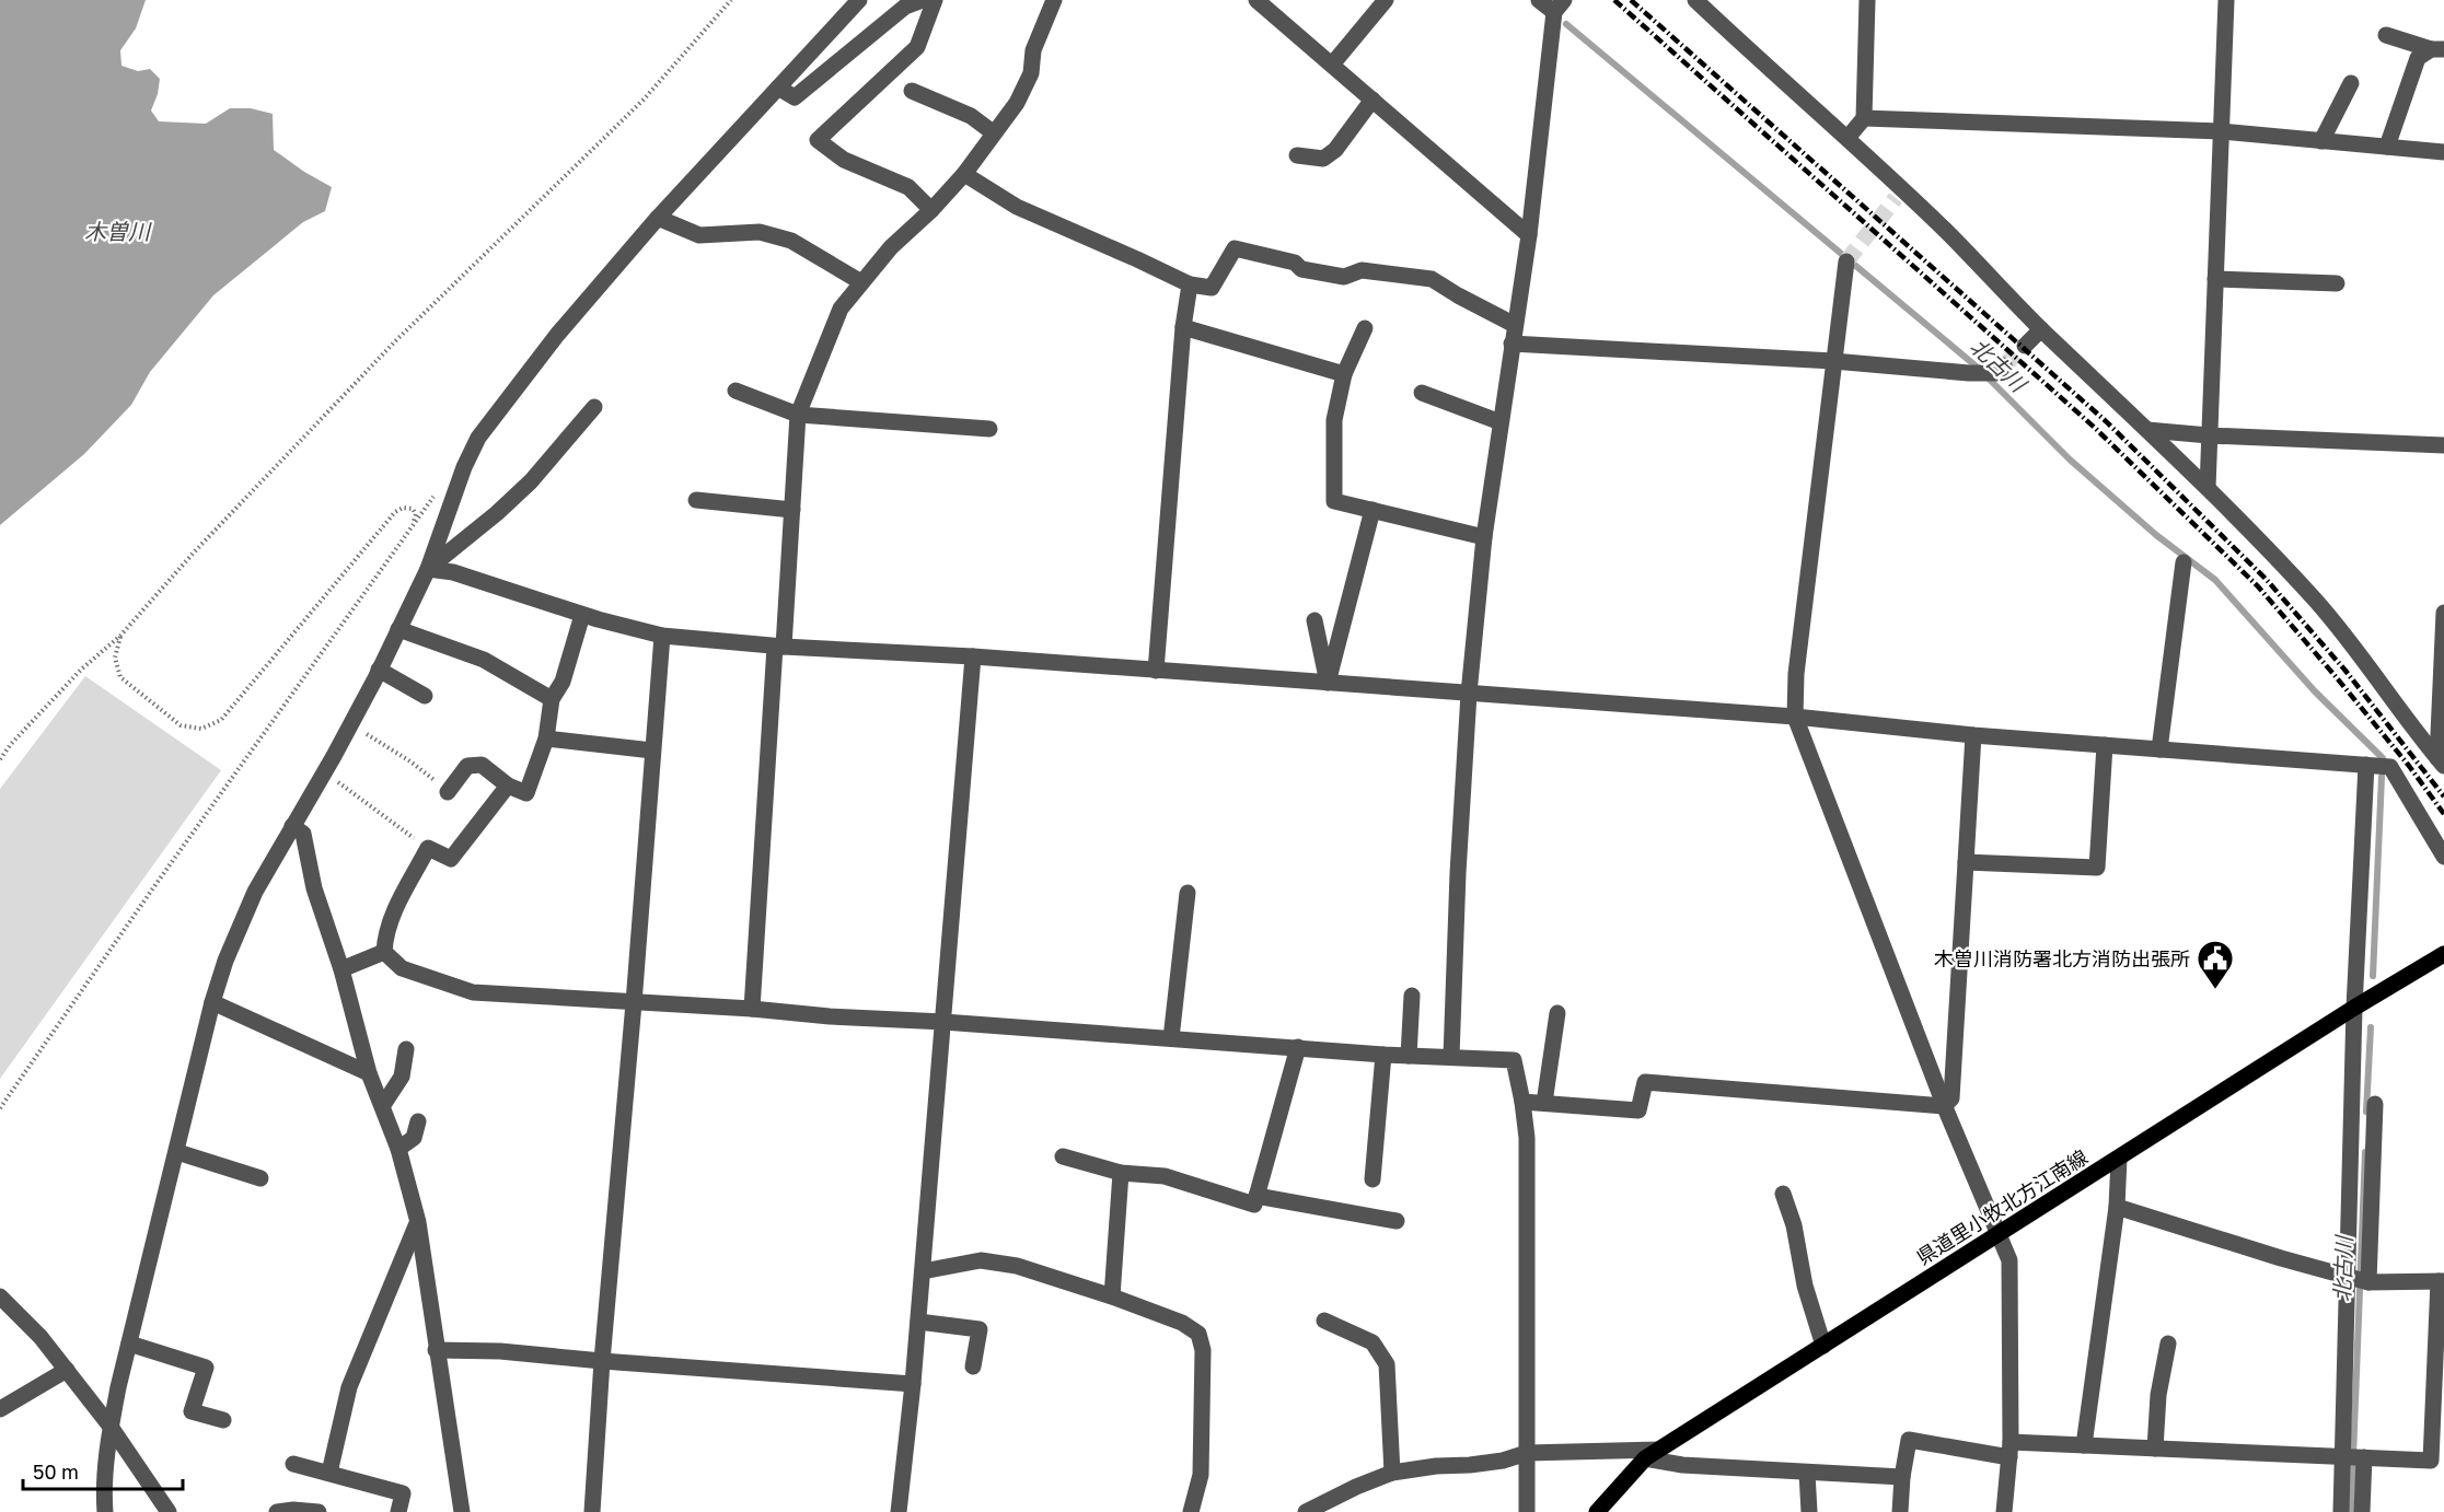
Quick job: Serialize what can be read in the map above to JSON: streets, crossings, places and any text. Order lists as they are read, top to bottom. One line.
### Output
{"streets":{"main road":["県道里小牧北方江南線"]},"water":["木曽川","北古川"],"places":{"public building":["木曽川消防署北方消防出張所"]},"scale_bar":"50 m"}
